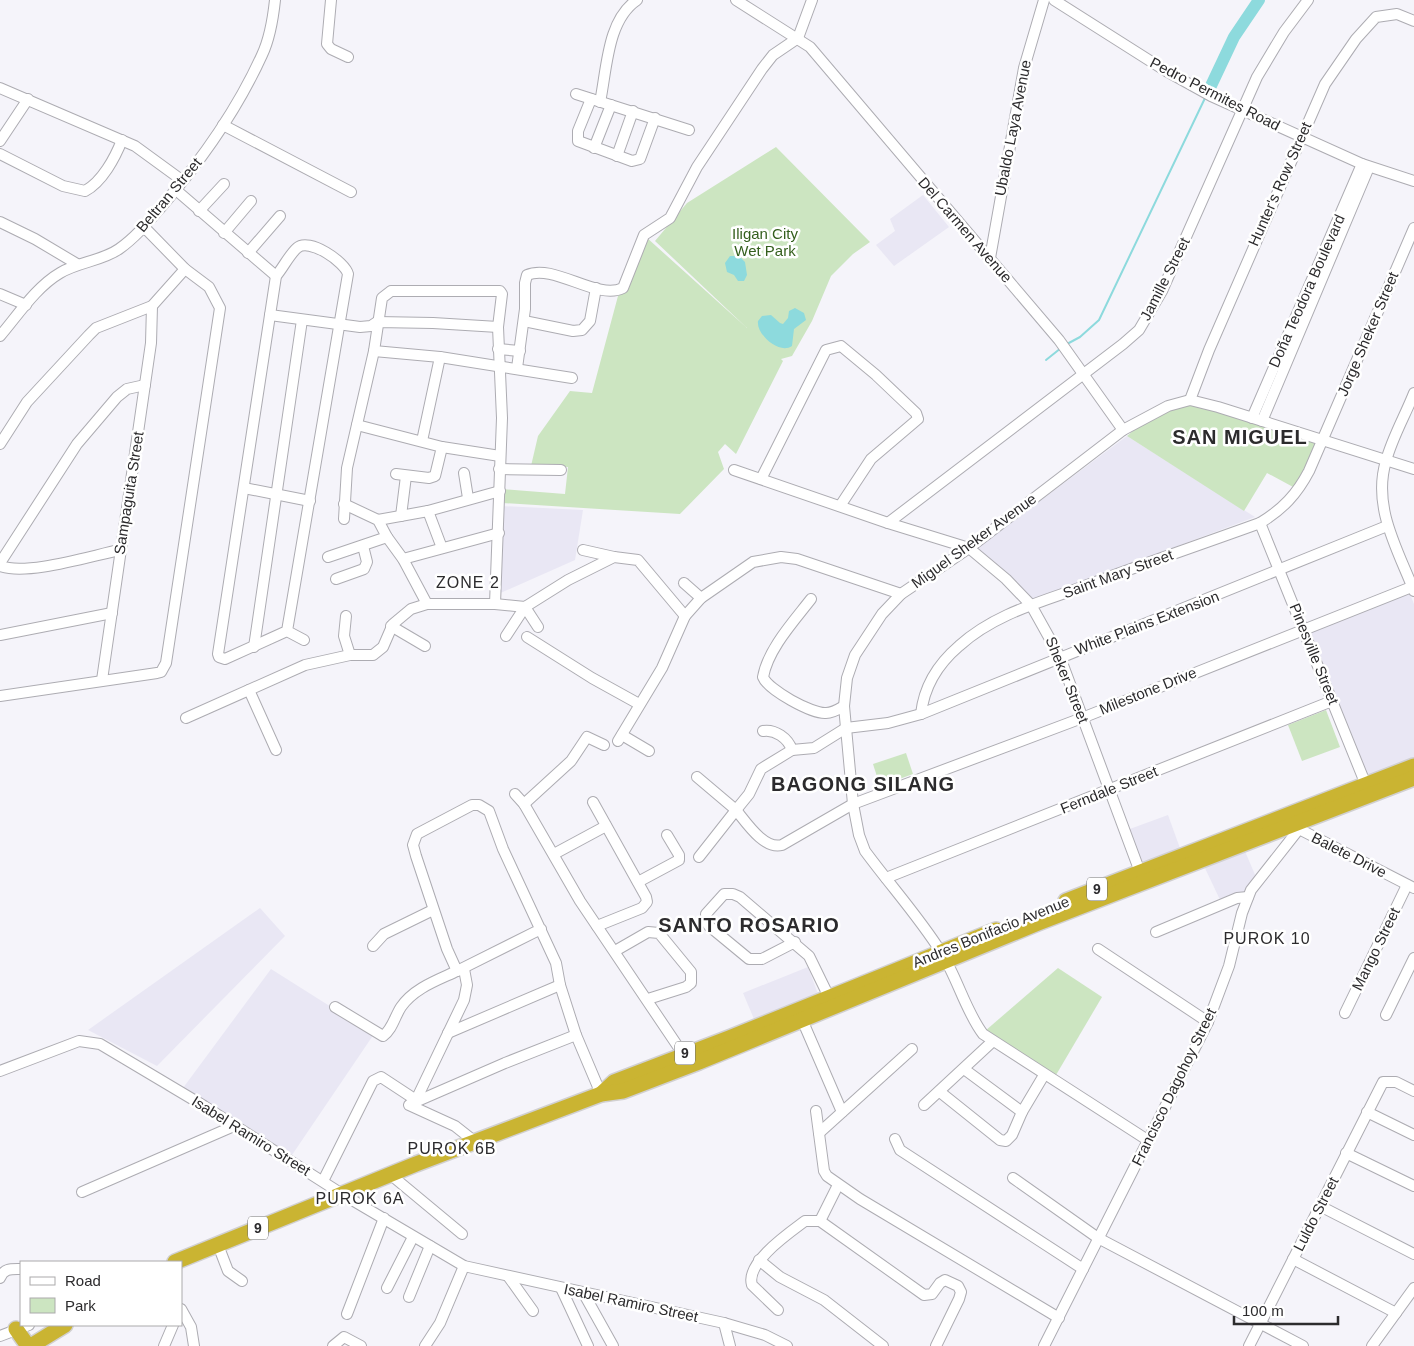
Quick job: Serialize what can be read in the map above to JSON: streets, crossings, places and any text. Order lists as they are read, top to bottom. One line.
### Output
{"streets":{"highway":["9","Andres Bonifacio Avenue"],"street":["Pedro Permites Road","Ubaldo Laya Avenue","Hunter's Row Street","Beltran Street","Del Carmen Avenue","Jamille Street","Doña Teodora Boulevard","Jorge Sheker Street","Sampaguita Street","Miguel Sheker Avenue","Saint Mary Street","White Plains Extension","Pinesville Street","Sheker Street","Milestone Drive","Ferndale Street","Balete Drive","Mango Street","Francisco Dagohoy Street","Isabel Ramiro Street","Luldo Street"]},"crossings":[["Pedro Permites Road","Hunter's Row Street"],["Pedro Permites Road","Jamille Street"],["Pedro Permites Road","Doña Teodora Boulevard"],["Ubaldo Laya Avenue","Del Carmen Avenue"],["Hunter's Row Street","Miguel Sheker Avenue"],["Del Carmen Avenue","Jamille Street"],["Del Carmen Avenue","Miguel Sheker Avenue"],["Jamille Street","Sheker Street"],["Jorge Sheker Street","Saint Mary Street"],["Miguel Sheker Avenue","White Plains Extension"],["Miguel Sheker Avenue","Sheker Street"],["Miguel Sheker Avenue","Milestone Drive"],["Miguel Sheker Avenue","Ferndale Street"],["Miguel Sheker Avenue","Andres Bonifacio Avenue"],["Miguel Sheker Avenue","Francisco Dagohoy Street"],["Saint Mary Street","White Plains Extension"],["Saint Mary Street","Pinesville Street"],["Saint Mary Street","Sheker Street"],["White Plains Extension","Pinesville Street"],["White Plains Extension","Sheker Street"],["Pinesville Street","Milestone Drive"],["Pinesville Street","Ferndale Street"],["Pinesville Street","Andres Bonifacio Avenue"],["Sheker Street","Milestone Drive"],["Sheker Street","Ferndale Street"],["Sheker Street","Andres Bonifacio Avenue"],["Balete Drive","Andres Bonifacio Avenue"],["Balete Drive","Mango Street"],["Balete Drive","Francisco Dagohoy Street"],["Andres Bonifacio Avenue","Francisco Dagohoy Street"],["Andres Bonifacio Avenue","Isabel Ramiro Street"]],"districts":["SAN MIGUEL","ZONE 2","BAGONG SILANG","SANTO ROSARIO","PUROK 10","PUROK 6B","PUROK 6A"],"parks":["Iligan City Wet Park"],"legend":["Road","Park"],"scale_bar":"100 m"}
